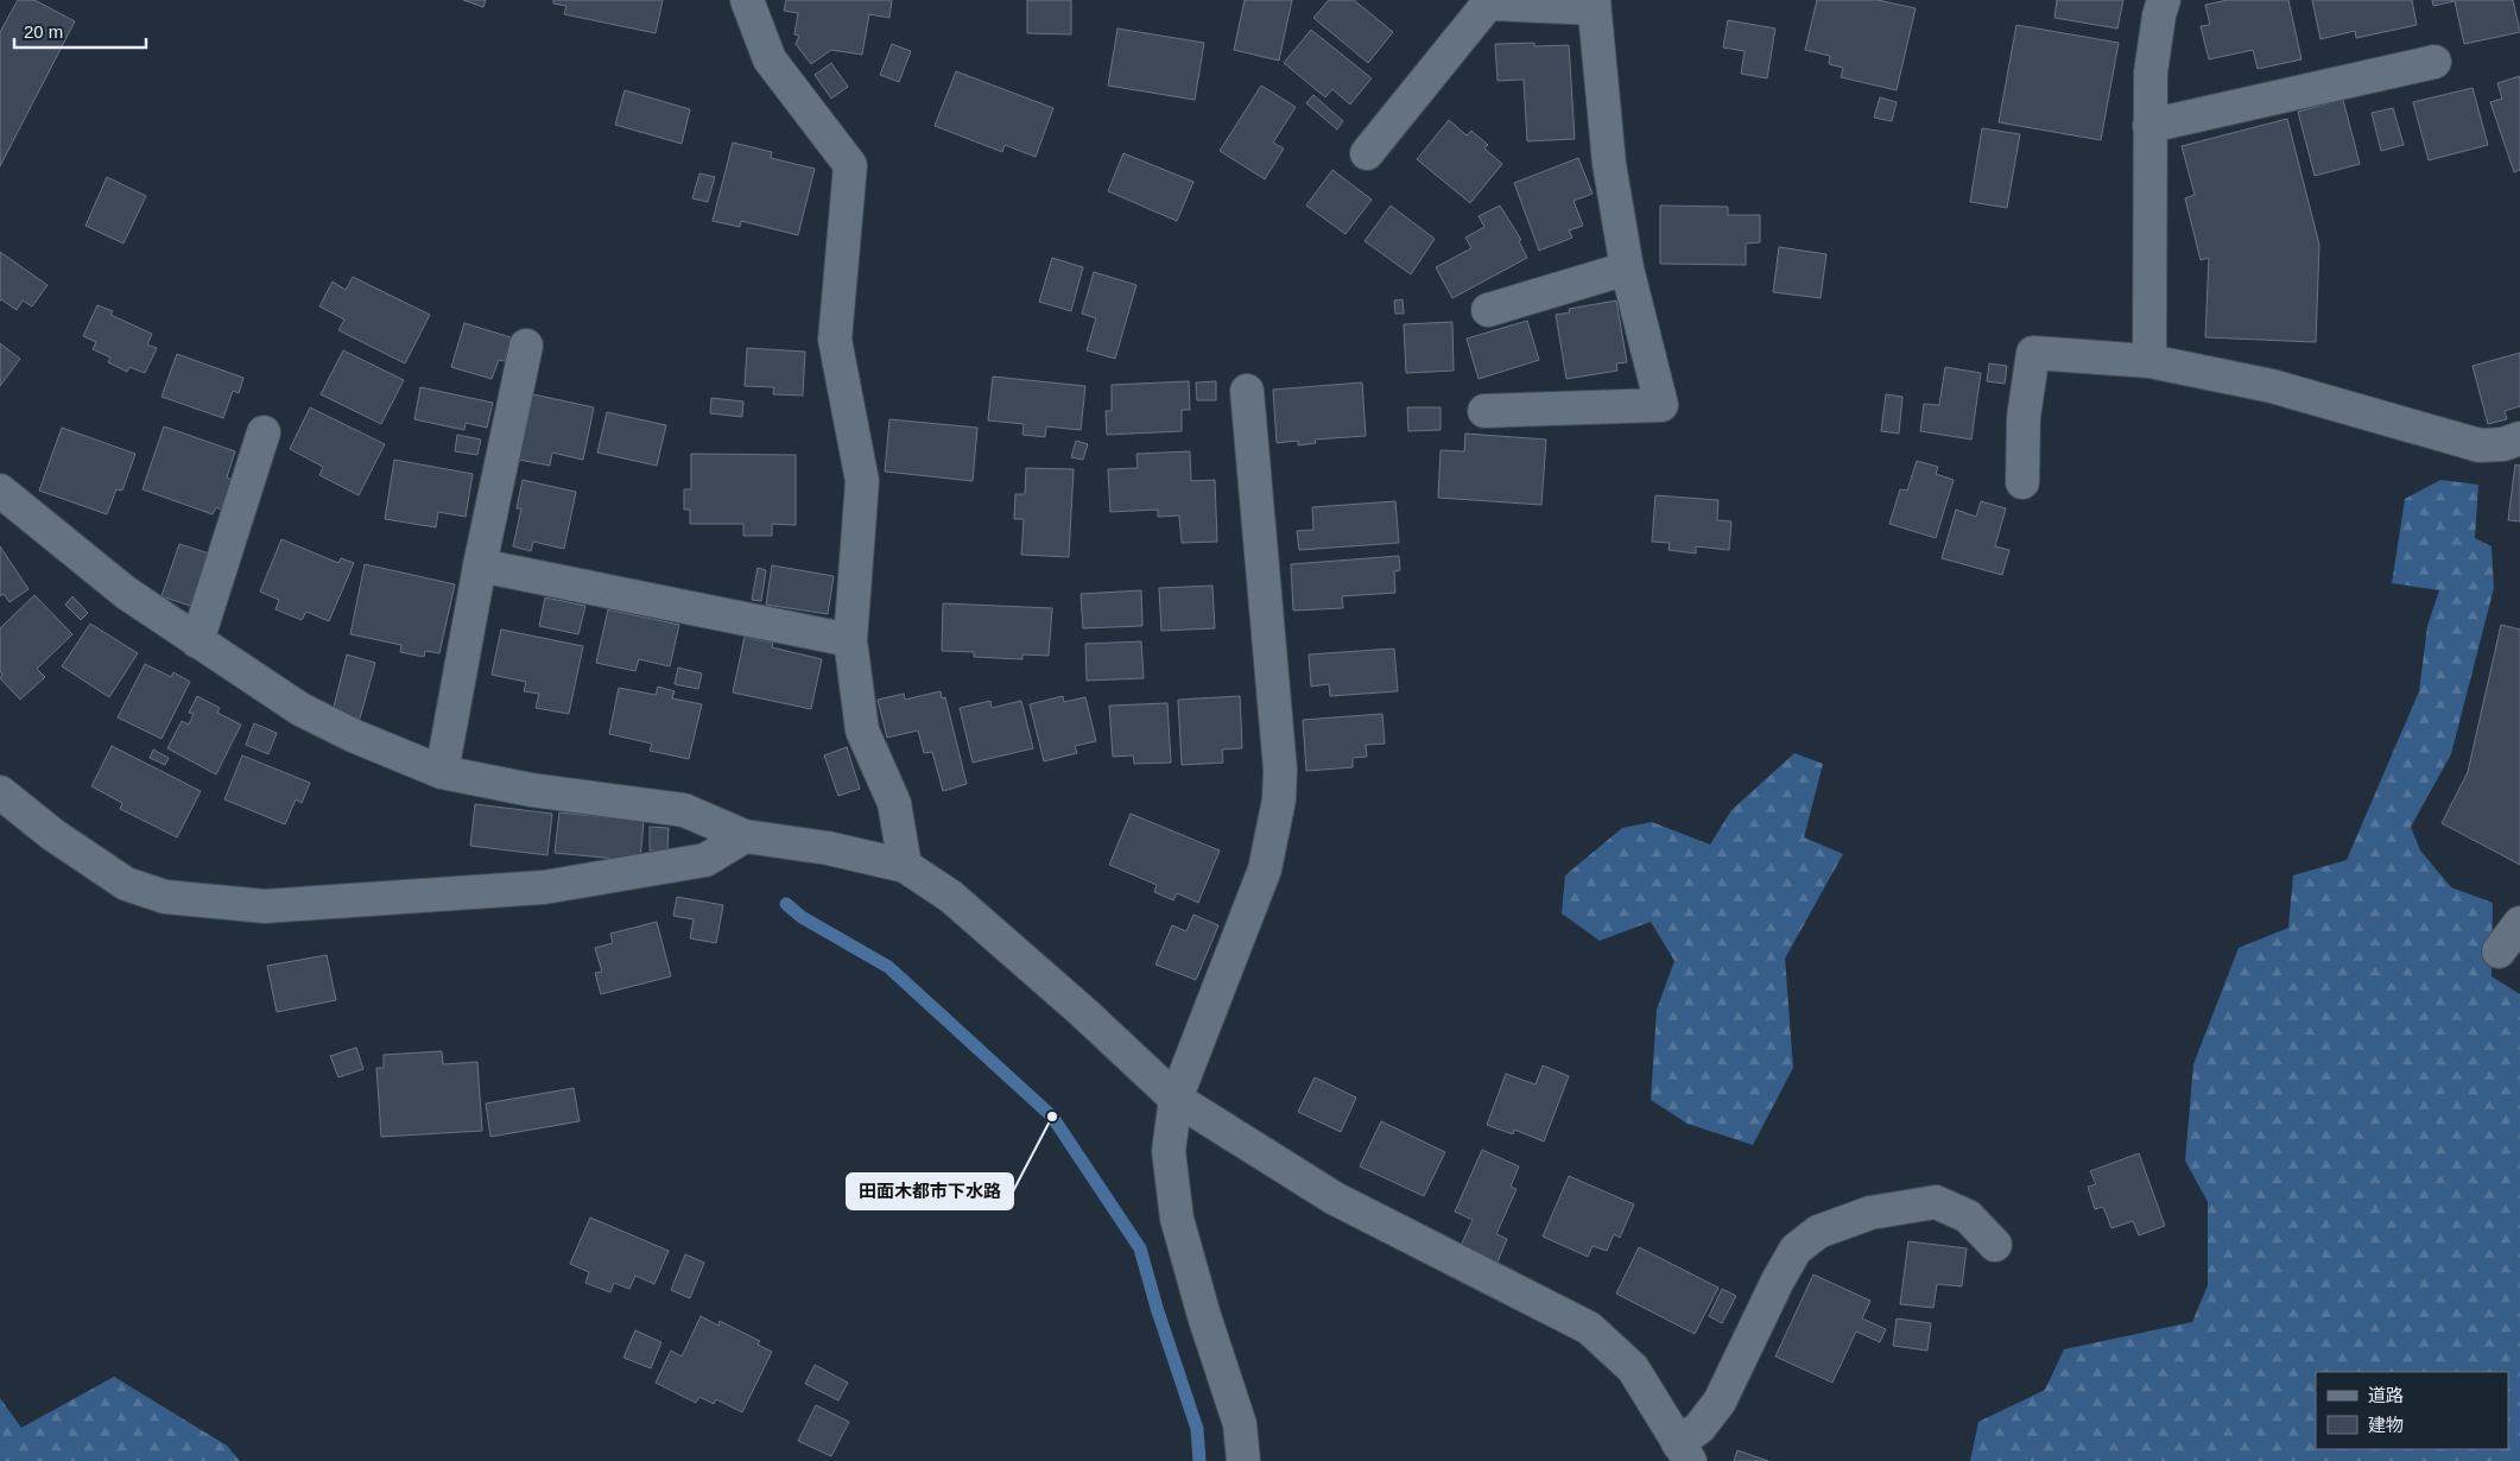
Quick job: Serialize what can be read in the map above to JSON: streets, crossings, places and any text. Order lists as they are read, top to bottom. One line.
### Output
{"places":["田面木都市下水路"],"legend":["道路","建物"],"scale_bar":"20 m"}
